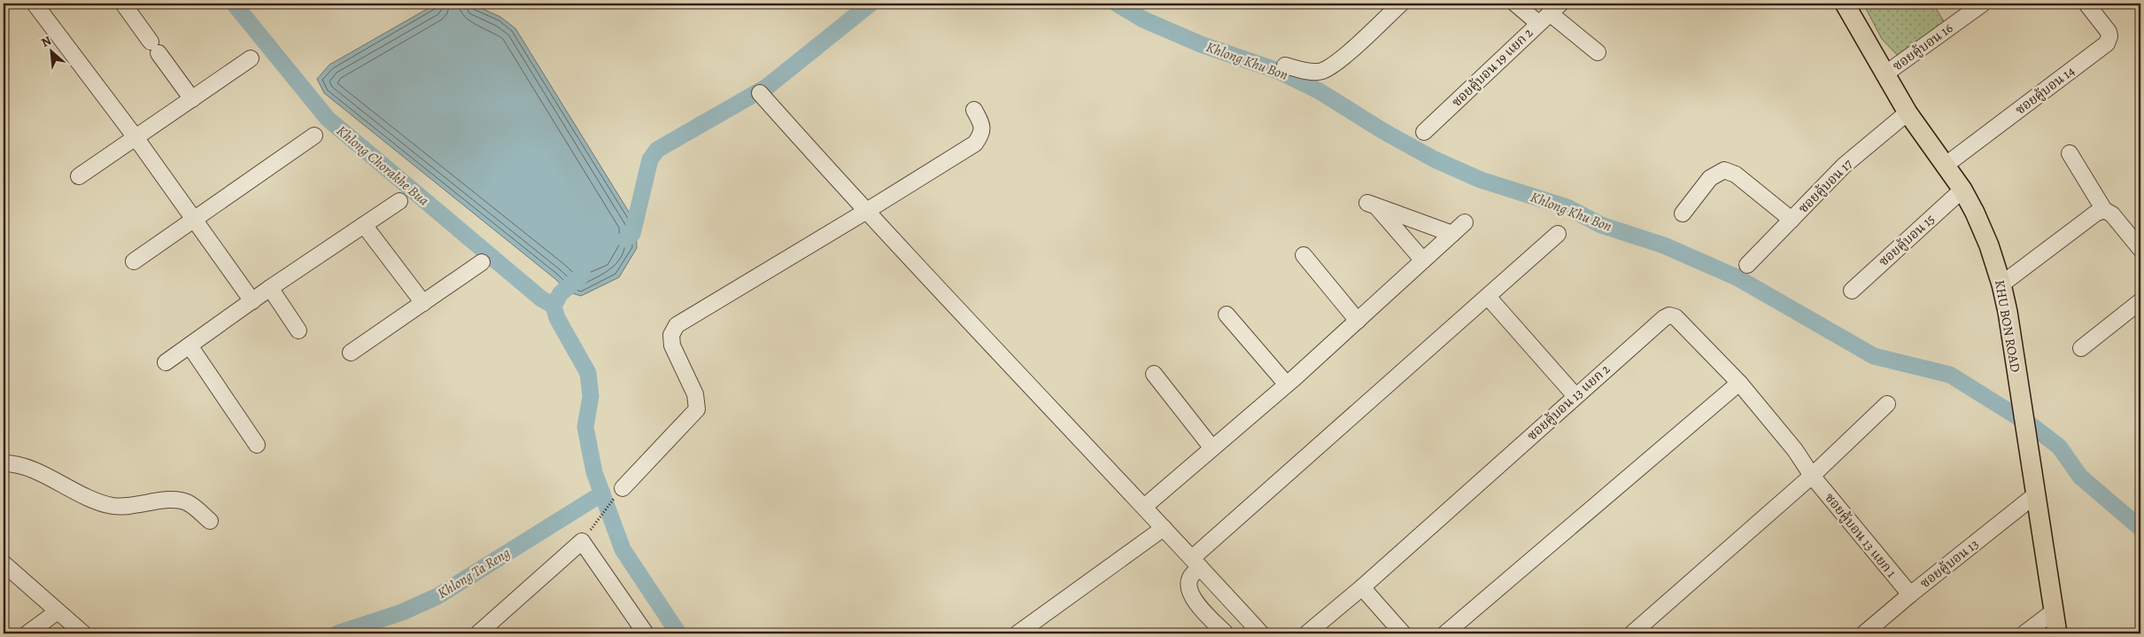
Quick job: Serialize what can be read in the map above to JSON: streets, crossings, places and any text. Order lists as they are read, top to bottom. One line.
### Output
{"streets":{"main road":["KHU BON ROAD"],"street":["ซอยคู้บอน 16","ซอยคู้บอน 19 แยก 2","ซอยคู้บอน 14","ซอยคู้บอน 17","ซอยคู้บอน 15","ซอยคู้บอน 13 แยก 2","ซอยคู้บอน 13 แยก 1","ซอยคู้บอน 13"]},"crossings":[["ซอยคู้บอน 16","KHU BON ROAD"],["ซอยคู้บอน 14","KHU BON ROAD"],["ซอยคู้บอน 17","KHU BON ROAD"],["ซอยคู้บอน 15","KHU BON ROAD"],["KHU BON ROAD","ซอยคู้บอน 13"],["ซอยคู้บอน 13 แยก 2","ซอยคู้บอน 13 แยก 1"],["ซอยคู้บอน 13 แยก 1","ซอยคู้บอน 13"]],"water":["Khlong Khu Bon","Khlong Chorakhe Bua","Khlong Ta Reng"],"north":"top left"}
